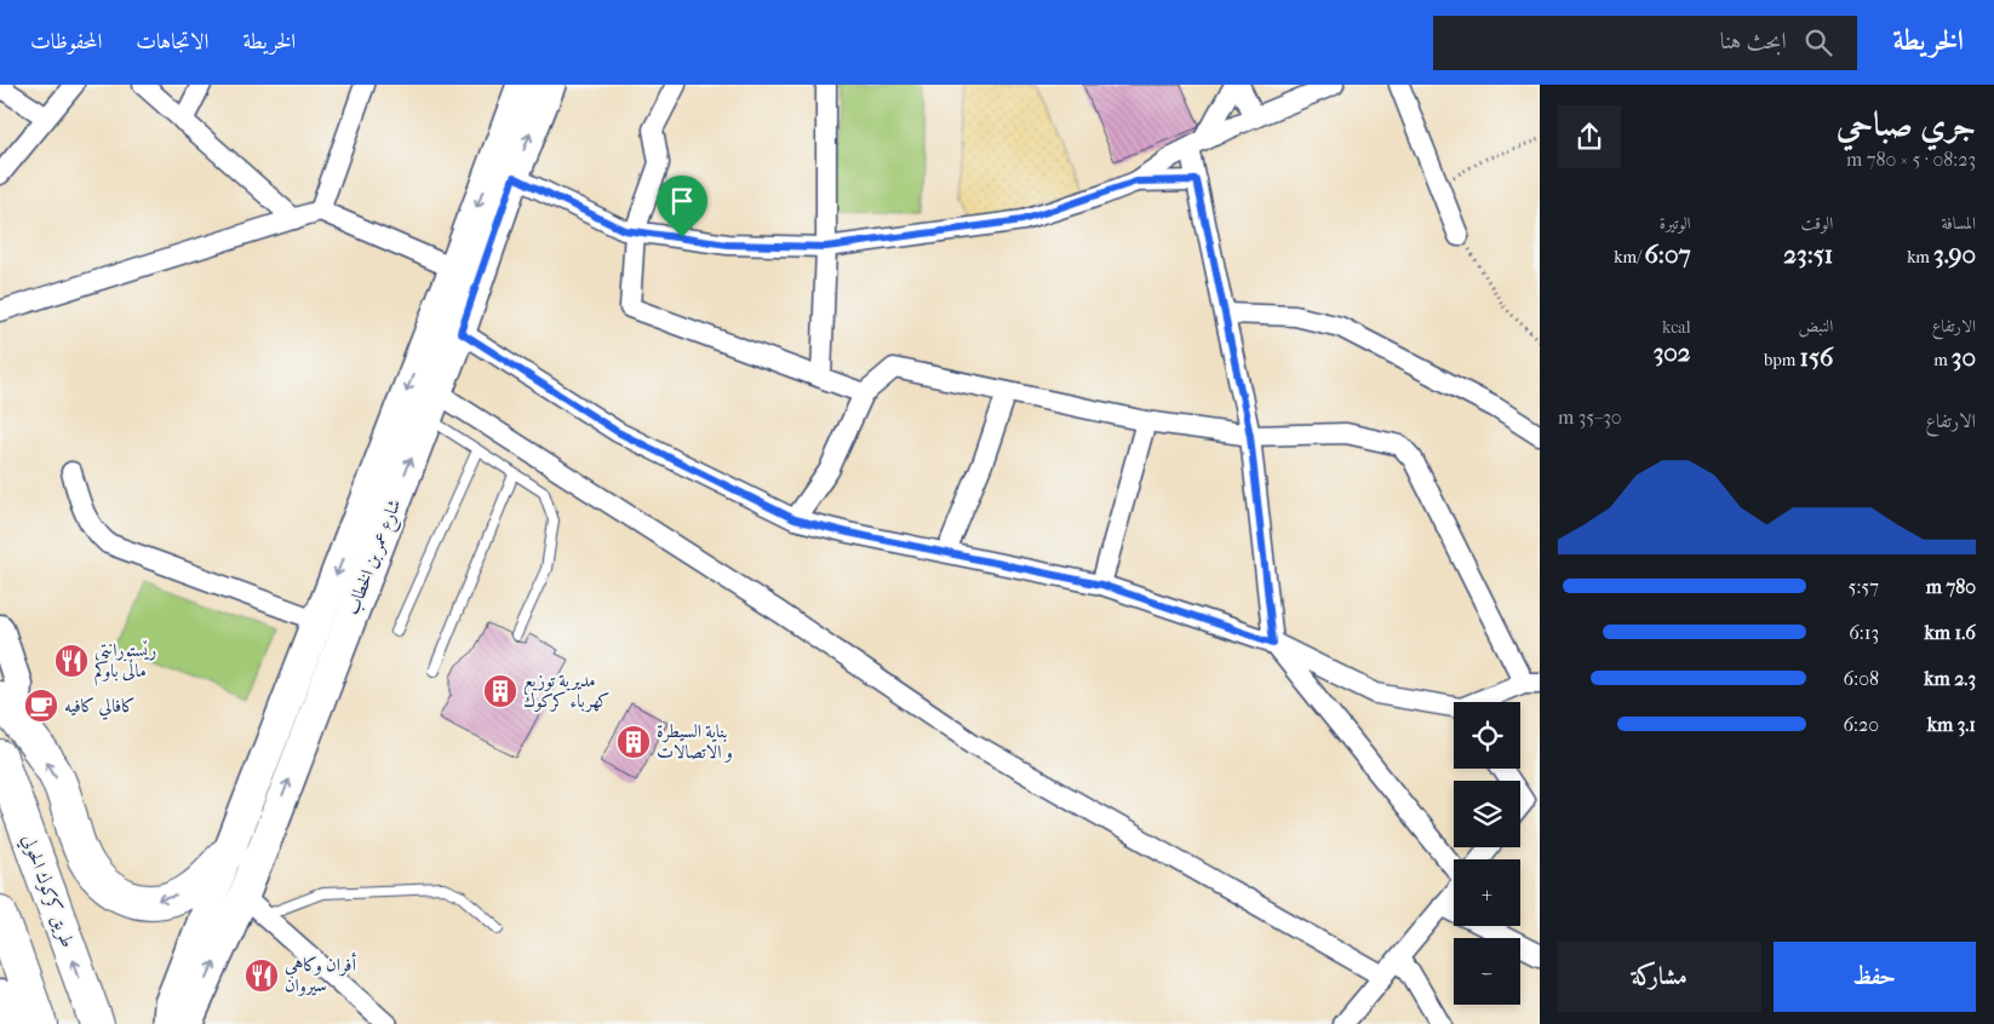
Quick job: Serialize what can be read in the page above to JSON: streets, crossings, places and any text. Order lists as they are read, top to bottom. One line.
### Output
{"streets":{"highway":["طريق كركوك الحولي"],"main road":["شارع عمر بن الخطاب"]},"places":{"restaurant":["رێستورانتی ماڵی باوکم","أفران وكاهي سيروان"],"building":["مديرية توزيع كهرباء كركوك","بناية السيطرة و الاتصالات"],"cafe":["كافالي كافيه"]},"page":{"header":"الخريطة","search":"ابحث هنا","nav":["الخريطة","الاتجاهات","المحفوظات"],"heading":["جري صباحي","08:23 · 5 × 780 m"],"stats":[["المسافة","3.90 km"],["الوقت","23:51"],["الوتيرة","6:07 /km"],["الارتفاع","30 m"],["النبض","156 bpm"],["kcal","302"]],"chart":["الارتفاع","30–35 m"],"list":[{"name":"780 m","note":"5:57"},{"name":"1.6 km","note":"6:13"},{"name":"2.3 km","note":"6:08"},{"name":"3.1 km","note":"6:20"}],"map_buttons":["+","−"],"buttons":["حفظ","مشاركة"]}}
